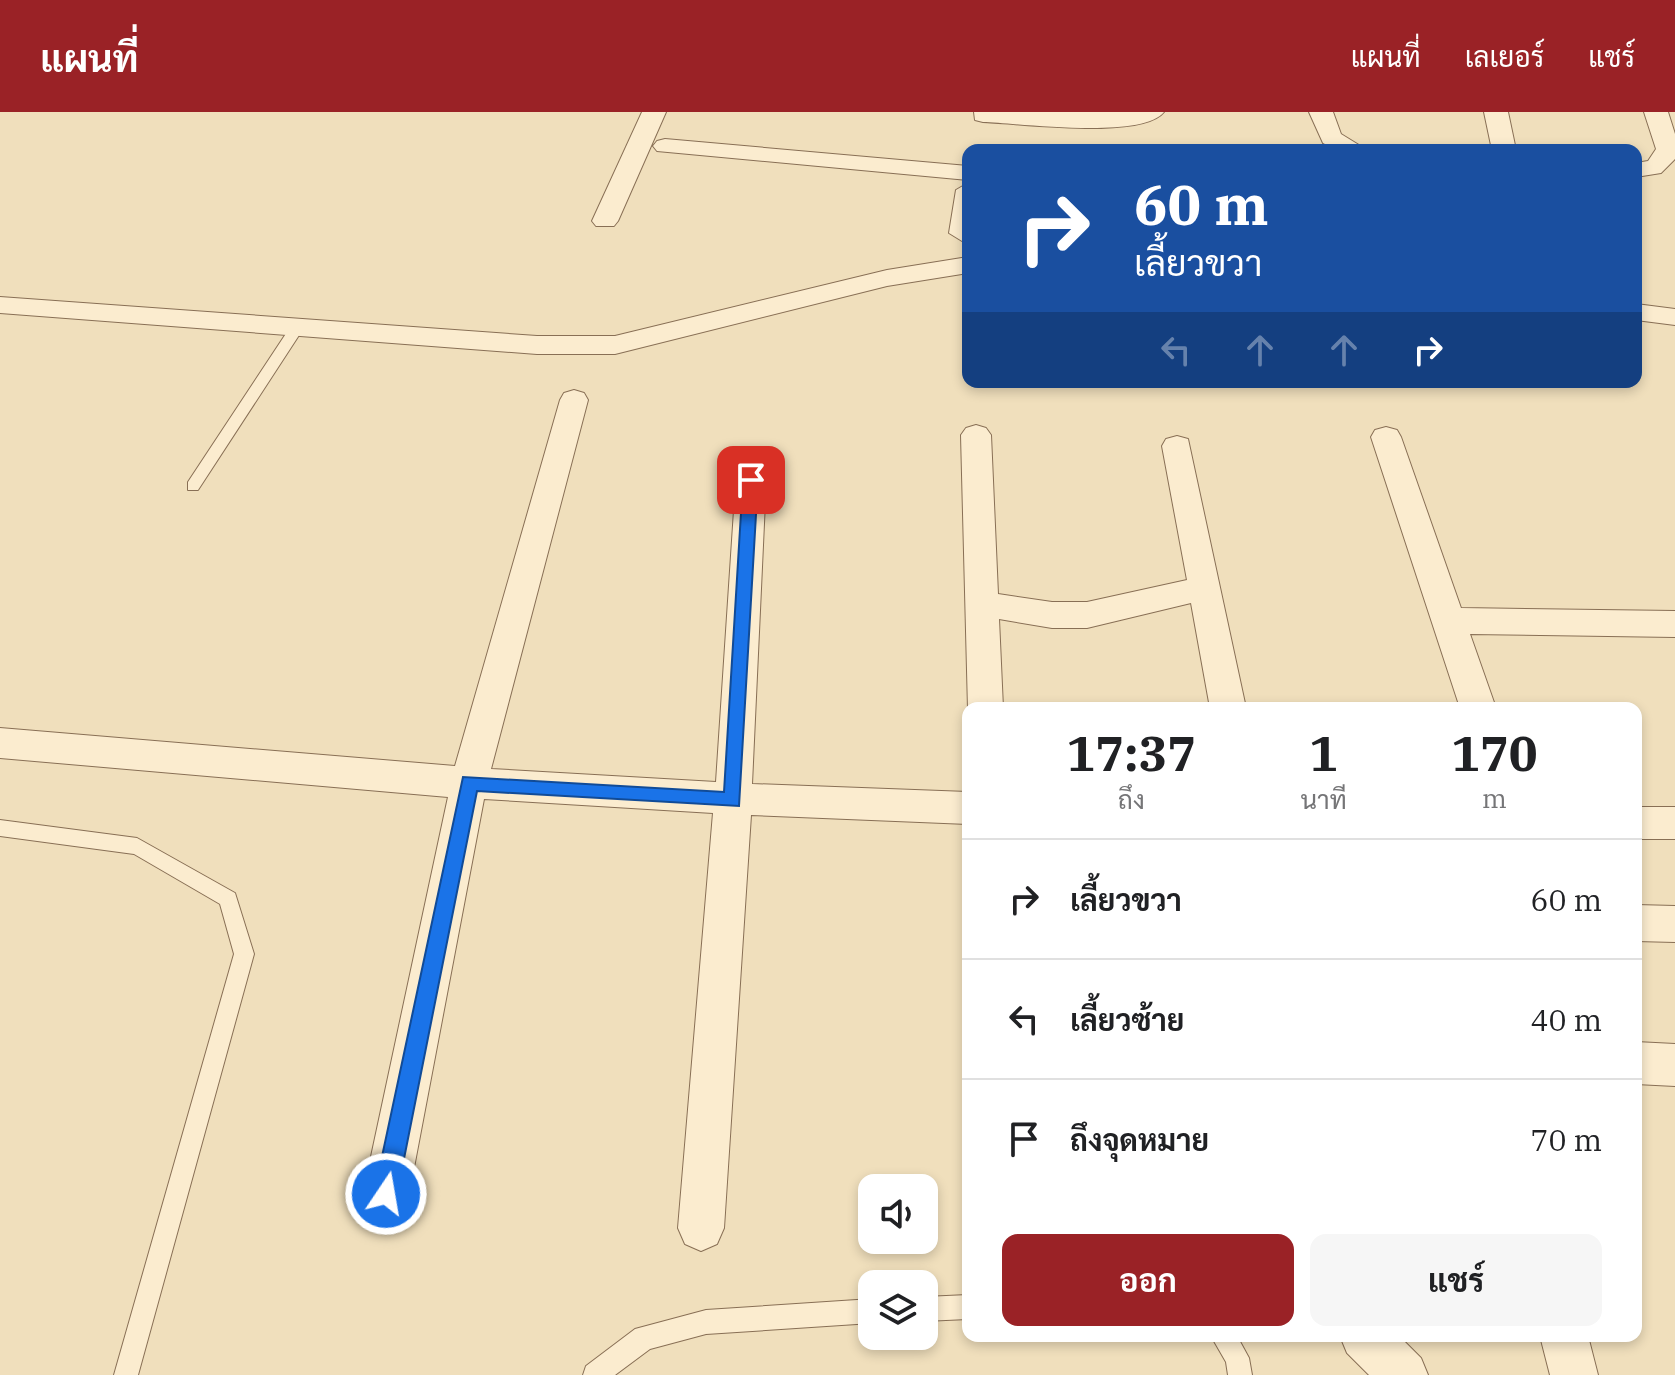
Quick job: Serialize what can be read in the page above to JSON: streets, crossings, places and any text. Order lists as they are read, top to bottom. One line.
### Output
{"page":{"header":"แผนที่","nav":["แผนที่","เลเยอร์","แชร์"],"turn":["60 m","เลี้ยวขวา"],"eta":["17:37","ถึง","1","นาที","170","m"],"list":[{"name":"เลี้ยวขวา","value":"60 m"},{"name":"เลี้ยวซ้าย","value":"40 m"},{"name":"ถึงจุดหมาย","value":"70 m"}],"buttons":["ออก","แชร์"]}}
